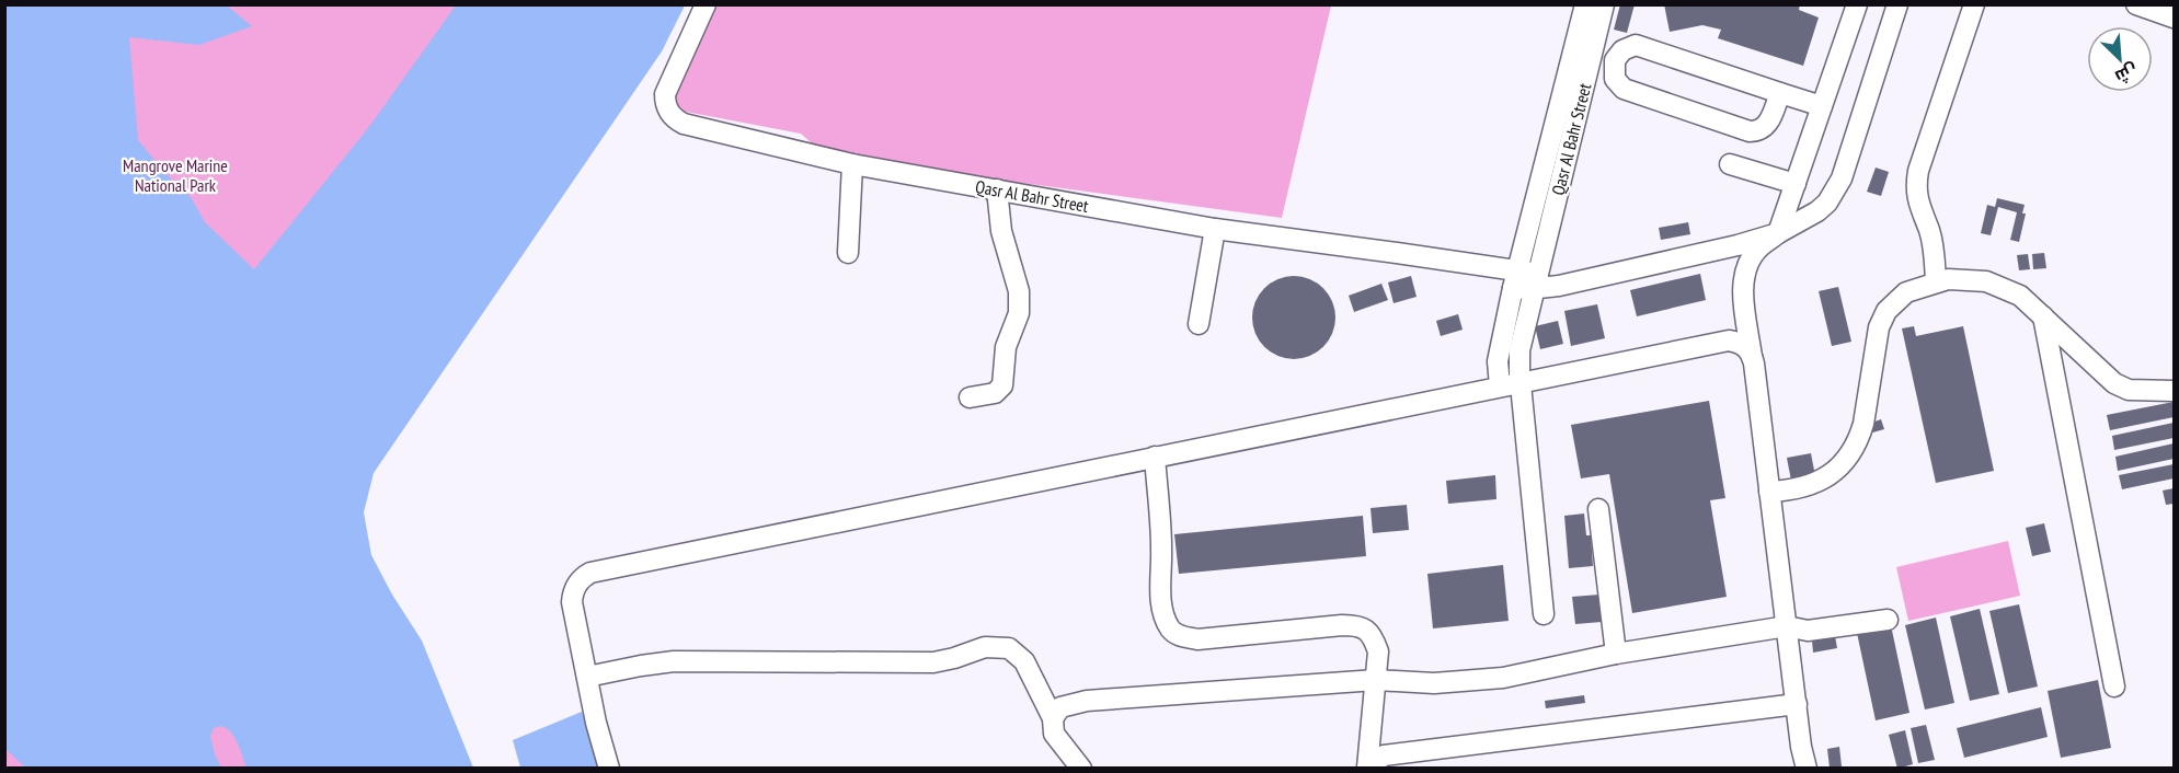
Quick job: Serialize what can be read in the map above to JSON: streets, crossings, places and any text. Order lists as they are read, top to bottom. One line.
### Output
{"streets":{"street":["Qasr Al Bahr Street"]},"parks":["Mangrove Marine National Park"],"north":"bottom right"}
